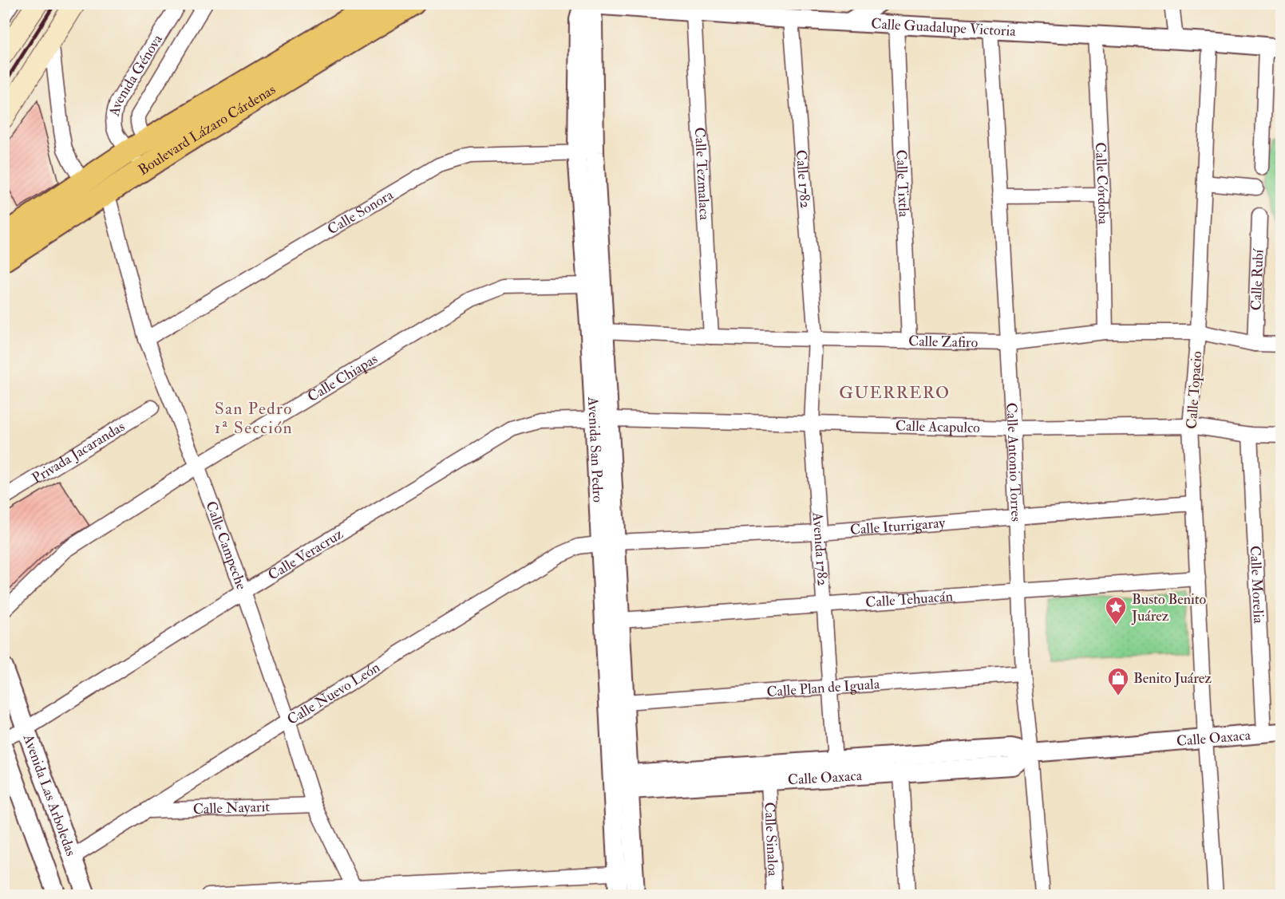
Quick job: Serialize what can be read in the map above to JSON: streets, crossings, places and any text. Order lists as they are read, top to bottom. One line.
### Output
{"streets":{"main road":["Boulevard Lázaro Cárdenas"],"street":["Calle Guadalupe Victoria","Avenida Génova","Calle Tezmalaca","Calle 1782","Calle Tixtla","Calle Córdoba","Calle Sonora","Calle Rubí","Calle Zafiro","Calle Chiapas","Calle Topacio","Calle Acapulco","Avenida San Pedro","Privada Jacarandas","Calle Antonio Torres","Calle Iturrigaray","Calle Campeche","Avenida 1782","Calle Veracruz","Calle Morelia","Calle Tehuacán","Calle Plan de Iguala","Calle Nuevo León","Calle Oaxaca","Avenida Las Arboledas","Calle Nayarit","Calle Sinaloa"]},"crossings":[["Calle Guadalupe Victoria","Calle Tezmalaca"],["Calle Guadalupe Victoria","Calle 1782"],["Calle Guadalupe Victoria","Calle Tixtla"],["Calle Guadalupe Victoria","Calle Córdoba"],["Calle Guadalupe Victoria","Calle Topacio"],["Calle Guadalupe Victoria","Avenida San Pedro"],["Calle Guadalupe Victoria","Calle Antonio Torres"],["Avenida Génova","Boulevard Lázaro Cárdenas"],["Boulevard Lázaro Cárdenas","Calle Campeche"],["Calle Tezmalaca","Calle Zafiro"],["Calle 1782","Calle Zafiro"],["Calle 1782","Avenida 1782"],["Calle Tixtla","Calle Zafiro"],["Calle Córdoba","Calle Zafiro"],["Calle Sonora","Avenida San Pedro"],["Calle Sonora","Calle Campeche"],["Calle Rubí","Calle Zafiro"],["Calle Zafiro","Calle Topacio"],["Calle Zafiro","Avenida San Pedro"],["Calle Zafiro","Calle Antonio Torres"],["Calle Zafiro","Avenida 1782"],["Calle Chiapas","Avenida San Pedro"],["Calle Chiapas","Calle Campeche"],["Calle Topacio","Calle Acapulco"],["Calle Topacio","Calle Iturrigaray"],["Calle Topacio","Calle Tehuacán"],["Calle Topacio","Calle Oaxaca"],["Calle Acapulco","Avenida San Pedro"],["Calle Acapulco","Calle Antonio Torres"],["Calle Acapulco","Avenida 1782"],["Calle Acapulco","Calle Veracruz"],["Calle Acapulco","Calle Morelia"],["Avenida San Pedro","Calle Iturrigaray"],["Avenida San Pedro","Calle Veracruz"],["Avenida San Pedro","Calle Tehuacán"],["Avenida San Pedro","Calle Plan de Iguala"],["Avenida San Pedro","Calle Nuevo León"],["Avenida San Pedro","Calle Oaxaca"],["Calle Antonio Torres","Calle Iturrigaray"],["Calle Antonio Torres","Calle Tehuacán"],["Calle Antonio Torres","Calle Plan de Iguala"],["Calle Antonio Torres","Calle Oaxaca"],["Calle Iturrigaray","Avenida 1782"],["Calle Iturrigaray","Calle Nuevo León"],["Calle Campeche","Calle Veracruz"],["Calle Campeche","Calle Nuevo León"],["Calle Campeche","Calle Nayarit"],["Avenida 1782","Calle Tehuacán"],["Avenida 1782","Calle Plan de Iguala"],["Avenida 1782","Calle Oaxaca"],["Calle Veracruz","Avenida Las Arboledas"],["Calle Morelia","Calle Oaxaca"],["Calle Nuevo León","Avenida Las Arboledas"],["Calle Nuevo León","Calle Nayarit"],["Calle Oaxaca","Calle Sinaloa"]],"districts":["GUERRERO","San Pedro 1ª Sección"],"places":{"place":["Busto Benito Juárez"],"shop":["Benito Juárez"]}}
